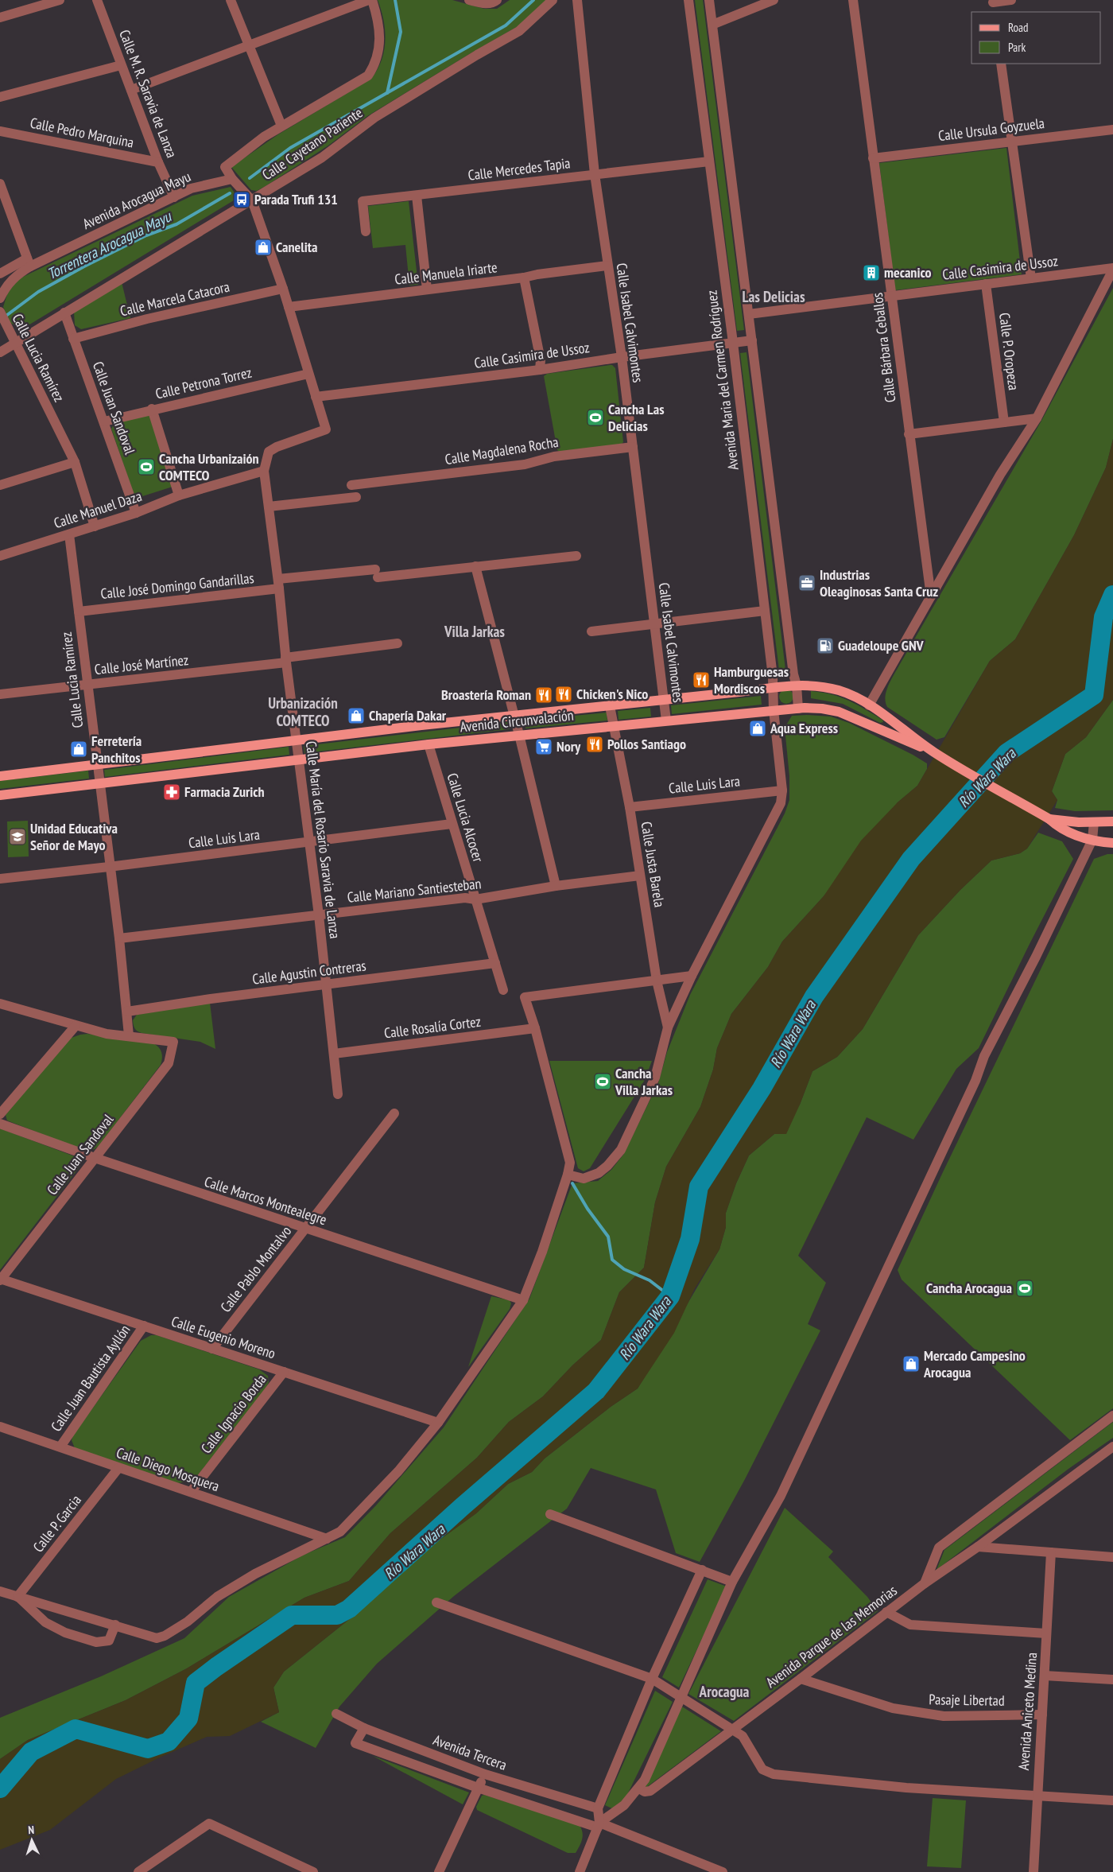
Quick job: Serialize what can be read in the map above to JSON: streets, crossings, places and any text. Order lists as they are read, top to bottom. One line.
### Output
{"streets":{"main road":["Avenida Circunvalación"],"street":["Calle M. R. Saravia de Lanza","Calle Ursula Goyzuela","Calle Pedro Marquina","Calle Cayetano Pariente","Calle Mercedes Tapia","Avenida Arocagua Mayu","Calle Casimira de Ussoz","Calle Manuela Iriarte","Calle Marcela Catacora","Calle Isabel Calvimontes","Calle Bárbara Ceballos","Calle P. Oropeza","Calle Lucia Ramírez","Avenida Maria del Carmen Rodríguez","Calle Petrona Torrez","Calle Juan Sandoval","Calle Magdalena Rocha","Calle Manuel Daza","Calle José Domingo Gandarillas","Calle José Martínez","Calle Luis Lara","Calle Lucia Alcocer","Calle María del Rosario Saravia de Lanza","Calle Justa Barela","Calle Mariano Santiesteban","Calle Agustin Contreras","Calle Rosalía Cortez","Calle Marcos Montealegre","Calle Pablo Montalvo","Calle Eugenio Moreno","Calle Juan Bautista Ayllón","Calle Ignacio Borda","Calle Diego Mosquera","Calle P. Garcia","Avenida Parque de las Memorias","Pasaje Libertad","Avenida Aniceto Medina","Avenida Tercera"]},"crossings":[["Calle M. R. Saravia de Lanza","Calle Pedro Marquina"],["Calle M. R. Saravia de Lanza","Avenida Arocagua Mayu"],["Calle Ursula Goyzuela","Calle Bárbara Ceballos"],["Calle Cayetano Pariente","Calle Lucia Ramírez"],["Calle Cayetano Pariente","Calle Juan Sandoval"],["Calle Mercedes Tapia","Calle Isabel Calvimontes"],["Calle Mercedes Tapia","Avenida Maria del Carmen Rodríguez"],["Calle Casimira de Ussoz","Calle Isabel Calvimontes"],["Calle Casimira de Ussoz","Calle Bárbara Ceballos"],["Calle Casimira de Ussoz","Calle P. Oropeza"],["Calle Casimira de Ussoz","Avenida Maria del Carmen Rodríguez"],["Calle Manuela Iriarte","Calle Isabel Calvimontes"],["Calle Marcela Catacora","Calle Juan Sandoval"],["Calle Isabel Calvimontes","Calle Magdalena Rocha"],["Calle Isabel Calvimontes","Avenida Circunvalación"],["Calle Lucia Ramírez","Calle Juan Sandoval"],["Calle Lucia Ramírez","Calle Manuel Daza"],["Calle Lucia Ramírez","Calle José Domingo Gandarillas"],["Calle Lucia Ramírez","Calle José Martínez"],["Calle Lucia Ramírez","Avenida Circunvalación"],["Calle Lucia Ramírez","Calle Luis Lara"],["Calle Lucia Ramírez","Calle Mariano Santiesteban"],["Calle Lucia Ramírez","Calle Agustin Contreras"],["Avenida Maria del Carmen Rodríguez","Avenida Circunvalación"],["Avenida Maria del Carmen Rodríguez","Calle Luis Lara"],["Calle Petrona Torrez","Calle Juan Sandoval"],["Calle Juan Sandoval","Calle Manuel Daza"],["Calle Juan Sandoval","Calle Marcos Montealegre"],["Calle Juan Sandoval","Calle Eugenio Moreno"],["Calle Manuel Daza","Calle María del Rosario Saravia de Lanza"],["Calle José Domingo Gandarillas","Calle María del Rosario Saravia de Lanza"],["Calle José Martínez","Calle María del Rosario Saravia de Lanza"],["Avenida Circunvalación","Calle Lucia Alcocer"],["Avenida Circunvalación","Calle María del Rosario Saravia de Lanza"],["Avenida Circunvalación","Calle Justa Barela"],["Calle Luis Lara","Calle Lucia Alcocer"],["Calle Luis Lara","Calle María del Rosario Saravia de Lanza"],["Calle Luis Lara","Calle Justa Barela"],["Calle Lucia Alcocer","Calle Mariano Santiesteban"],["Calle Lucia Alcocer","Calle Agustin Contreras"],["Calle María del Rosario Saravia de Lanza","Calle Mariano Santiesteban"],["Calle María del Rosario Saravia de Lanza","Calle Agustin Contreras"],["Calle María del Rosario Saravia de Lanza","Calle Rosalía Cortez"],["Calle Justa Barela","Calle Mariano Santiesteban"],["Calle Marcos Montealegre","Calle Pablo Montalvo"],["Calle Pablo Montalvo","Calle Eugenio Moreno"],["Calle Eugenio Moreno","Calle Juan Bautista Ayllón"],["Calle Eugenio Moreno","Calle Ignacio Borda"],["Calle Juan Bautista Ayllón","Calle Diego Mosquera"],["Calle Ignacio Borda","Calle Diego Mosquera"],["Calle Diego Mosquera","Calle P. Garcia"],["Avenida Parque de las Memorias","Pasaje Libertad"],["Pasaje Libertad","Avenida Aniceto Medina"]],"districts":["Las Delicias","Villa Jarkas","Urbanización COMTECO","Arocagua"],"water":["Torrentera Arocagua Mayu","Río Wara Wara"],"places":{"bus stop":["Parada Trufi 131"],"shop":["Canelita","Chapería Dakar","Aqua Express","Ferretería Panchitos","Mercado Campesino Arocagua"],"building":["mecanico"],"sports":["Cancha Las Delicias","Cancha Urbanizaión COMTECO","Cancha Villa Jarkas","Cancha Arocagua"],"office":["Industrias Oleaginosas Santa Cruz"],"fuel station":["Guadeloupe GNV"],"restaurant":["Hamburguesas Mordiscos","Chicken's Nico","Broastería Roman","Pollos Santiago"],"supermarket":["Nory"],"pharmacy":["Farmacia Zurich"],"school or university":["Unidad Educativa Señor de Mayo"]},"legend":["Road","Park"],"north":"top"}
